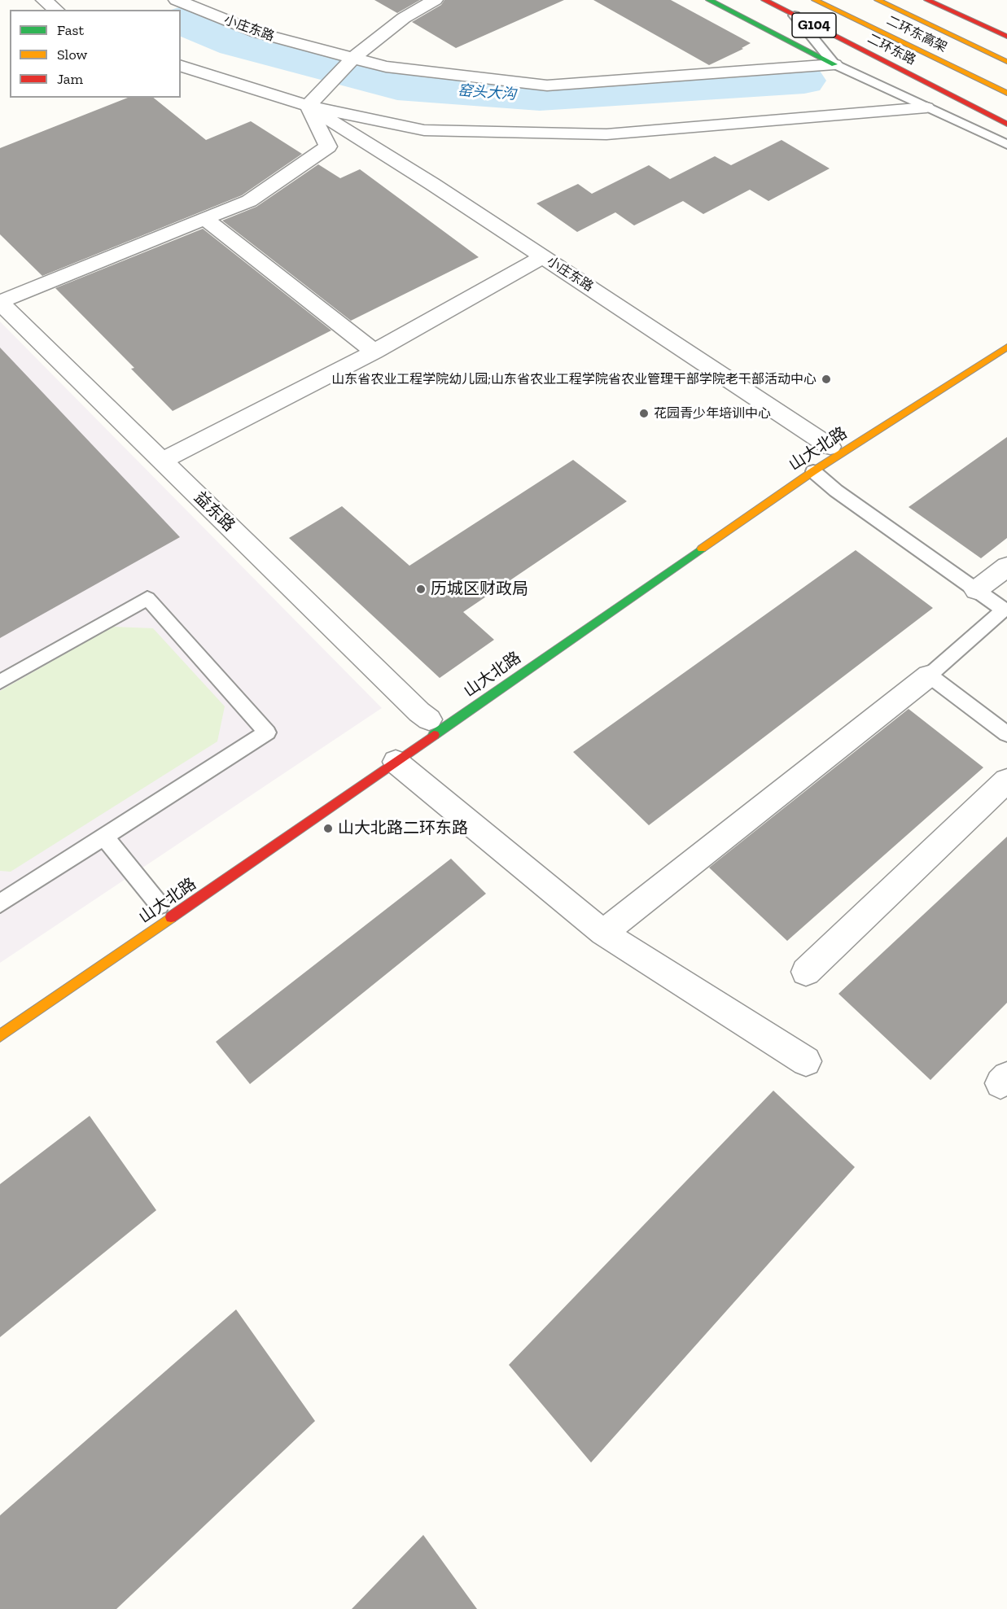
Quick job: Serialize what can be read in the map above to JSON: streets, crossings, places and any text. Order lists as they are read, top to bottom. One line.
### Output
{"streets":{"main road":["G104","二环东高架","二环东路","山大北路"],"street":["小庄东路","益东路"]},"water":["窑头大沟"],"places":["山东省农业工程学院幼儿园;山东省农业工程学院省农业管理干部学院老干部活动中心","花园青少年培训中心","历城区财政局","山大北路二环东路"],"legend":["Fast","Slow","Jam"]}
